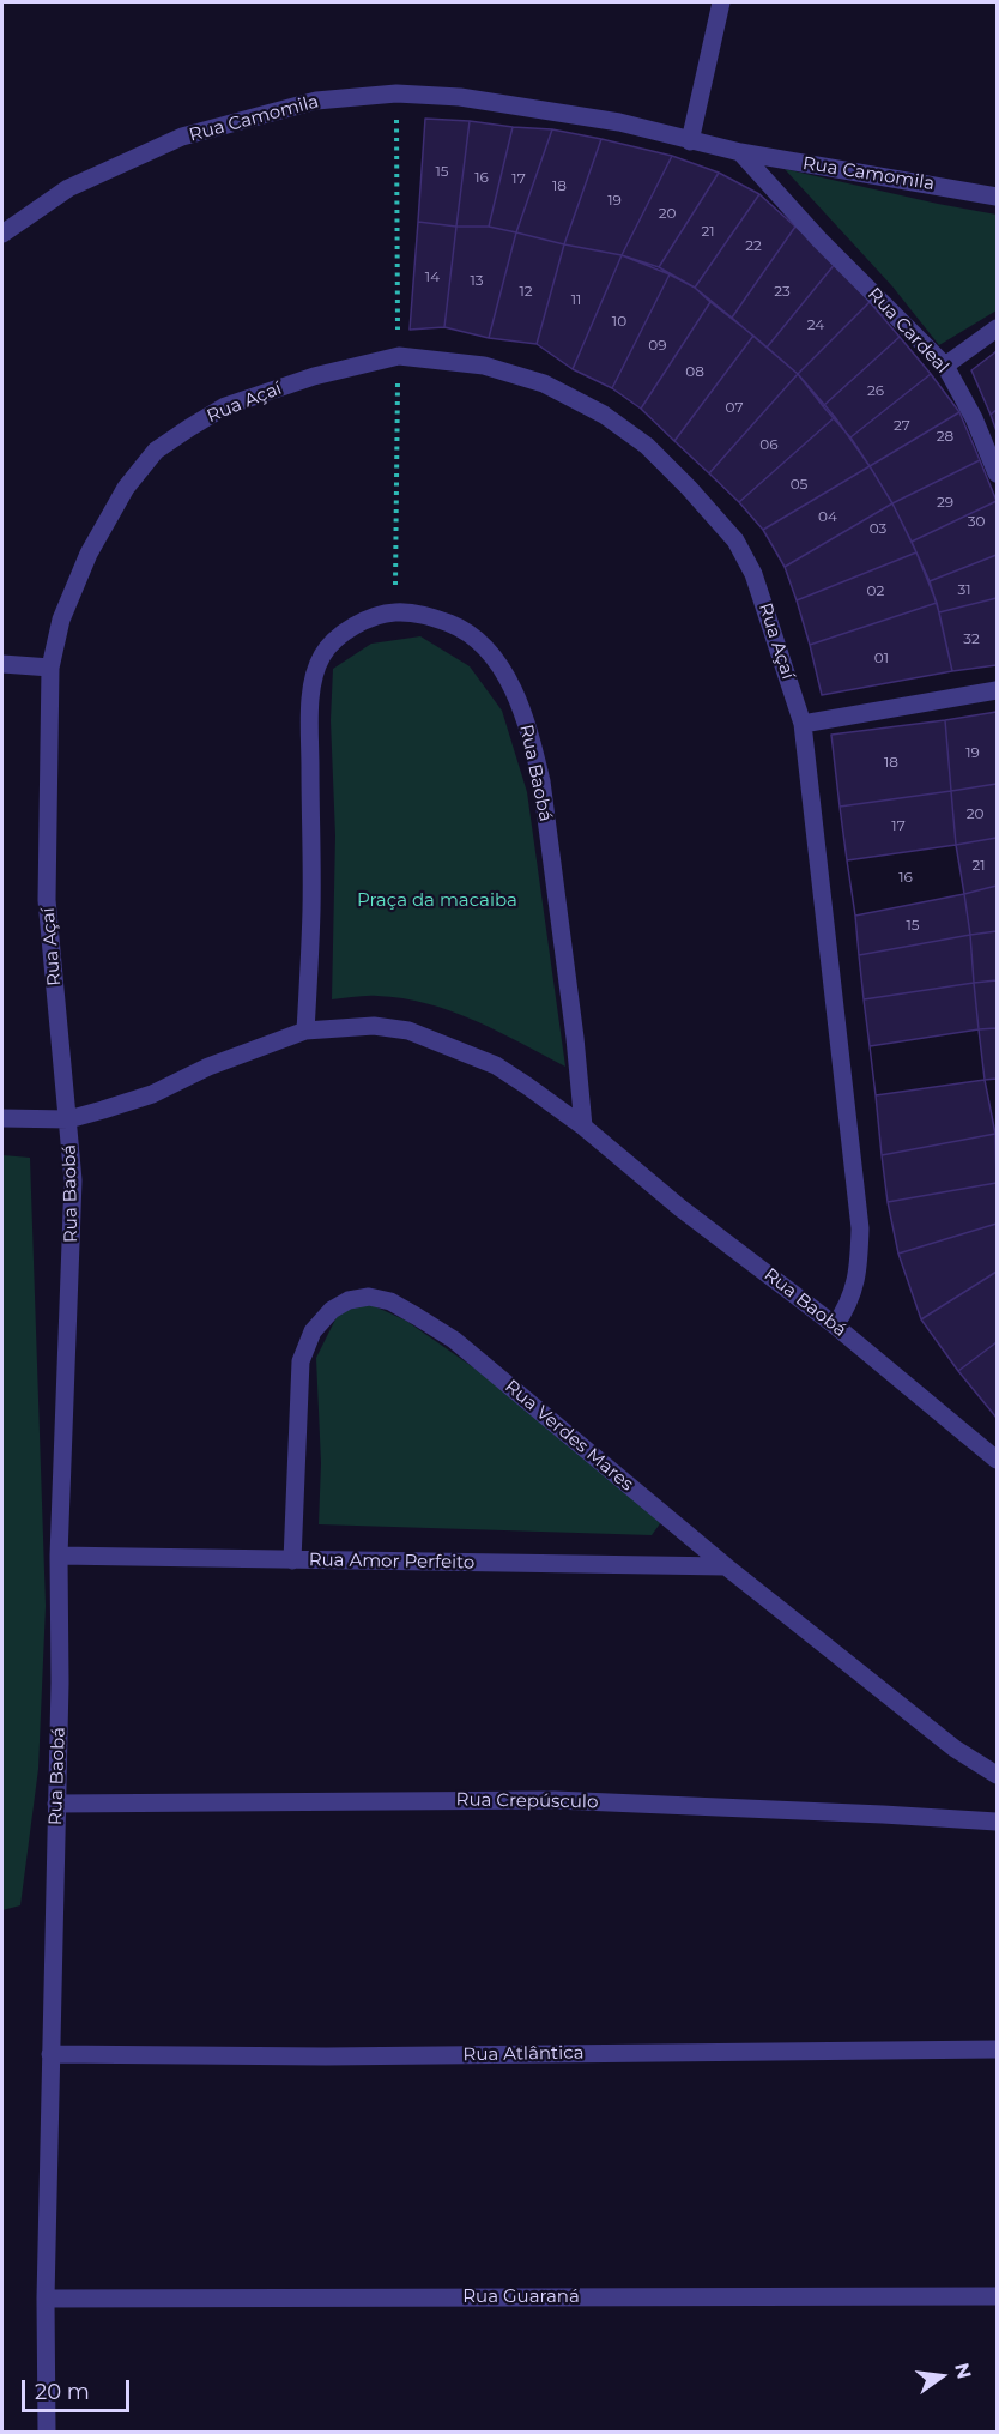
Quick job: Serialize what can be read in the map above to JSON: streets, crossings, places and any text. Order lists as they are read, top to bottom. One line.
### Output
{"streets":{"street":["Rua Camomila","Rua Cardeal","Rua Açaí","Rua Baobá","Rua Verdes Mares","Rua Amor Perfeito","Rua Crepúsculo","Rua Atlântica","Rua Guaraná"]},"crossings":[["Rua Camomila","Rua Cardeal"],["Rua Açaí","Rua Baobá"],["Rua Baobá","Rua Amor Perfeito"],["Rua Baobá","Rua Crepúsculo"],["Rua Baobá","Rua Atlântica"],["Rua Baobá","Rua Guaraná"],["Rua Verdes Mares","Rua Amor Perfeito"]],"parks":["Praça da macaiba"],"house_numbers":["15","16","17","18","19","20","21","22","14","13","12","23","11","10","24","09","08","26","07","27","28","06","05","29","04","30","03","31","02","32","01","19","18","20","17","21","16","15"],"scale_bar":"20 m","north":"right"}
